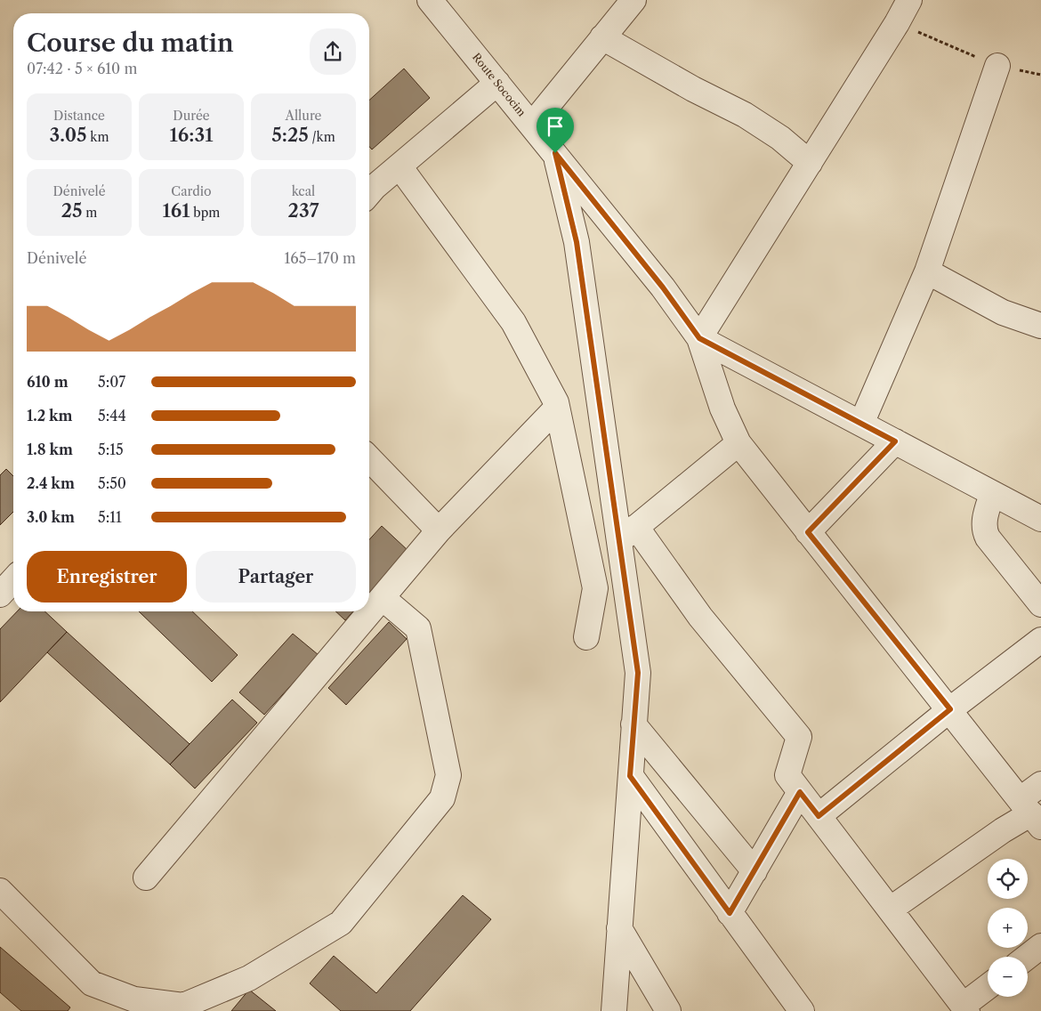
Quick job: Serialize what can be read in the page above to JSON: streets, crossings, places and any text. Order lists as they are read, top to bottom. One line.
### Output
{"streets":{"street":["Route Sococim"]},"page":{"heading":["Course du matin","07:42 · 5 × 610 m"],"stats":[["Distance","3.05 km"],["Durée","16:31"],["Allure","5:25 /km"],["Dénivelé","25 m"],["Cardio","161 bpm"],["kcal","237"]],"chart":["Dénivelé","165–170 m"],"list":[{"name":"610 m","note":"5:07"},{"name":"1.2 km","note":"5:44"},{"name":"1.8 km","note":"5:15"},{"name":"2.4 km","note":"5:50"},{"name":"3.0 km","note":"5:11"}],"buttons":["Enregistrer","Partager"],"map_buttons":["+","−"]}}
